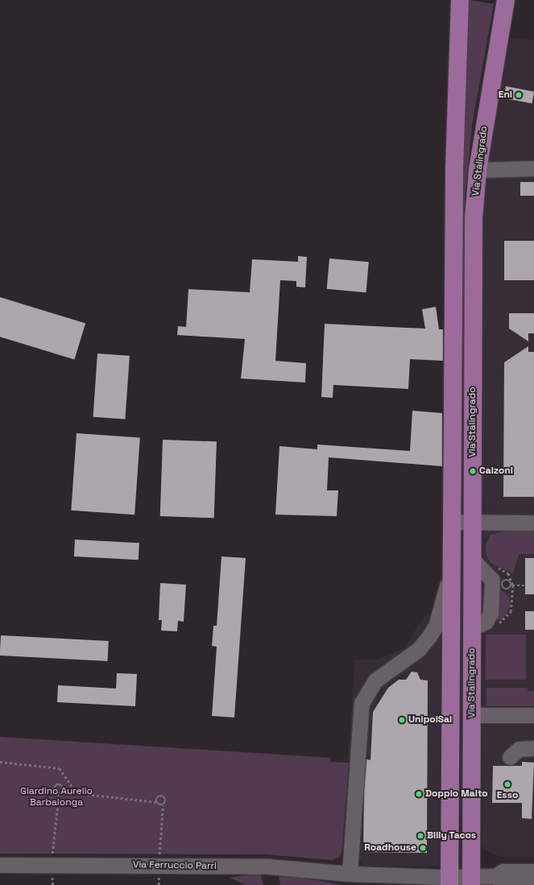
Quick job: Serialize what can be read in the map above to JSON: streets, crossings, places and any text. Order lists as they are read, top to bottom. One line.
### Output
{"streets":{"main road":["Via Stalingrado"],"street":["Via Ferruccio Parri"]},"crossings":[["Via Stalingrado","Via Ferruccio Parri"]],"parks":["Giardino Aurelio Barbalonga"],"places":["Eni","Calzoni","UnipolSai","Esso","Doppio Malto","Billy Tacos","Roadhouse"]}
